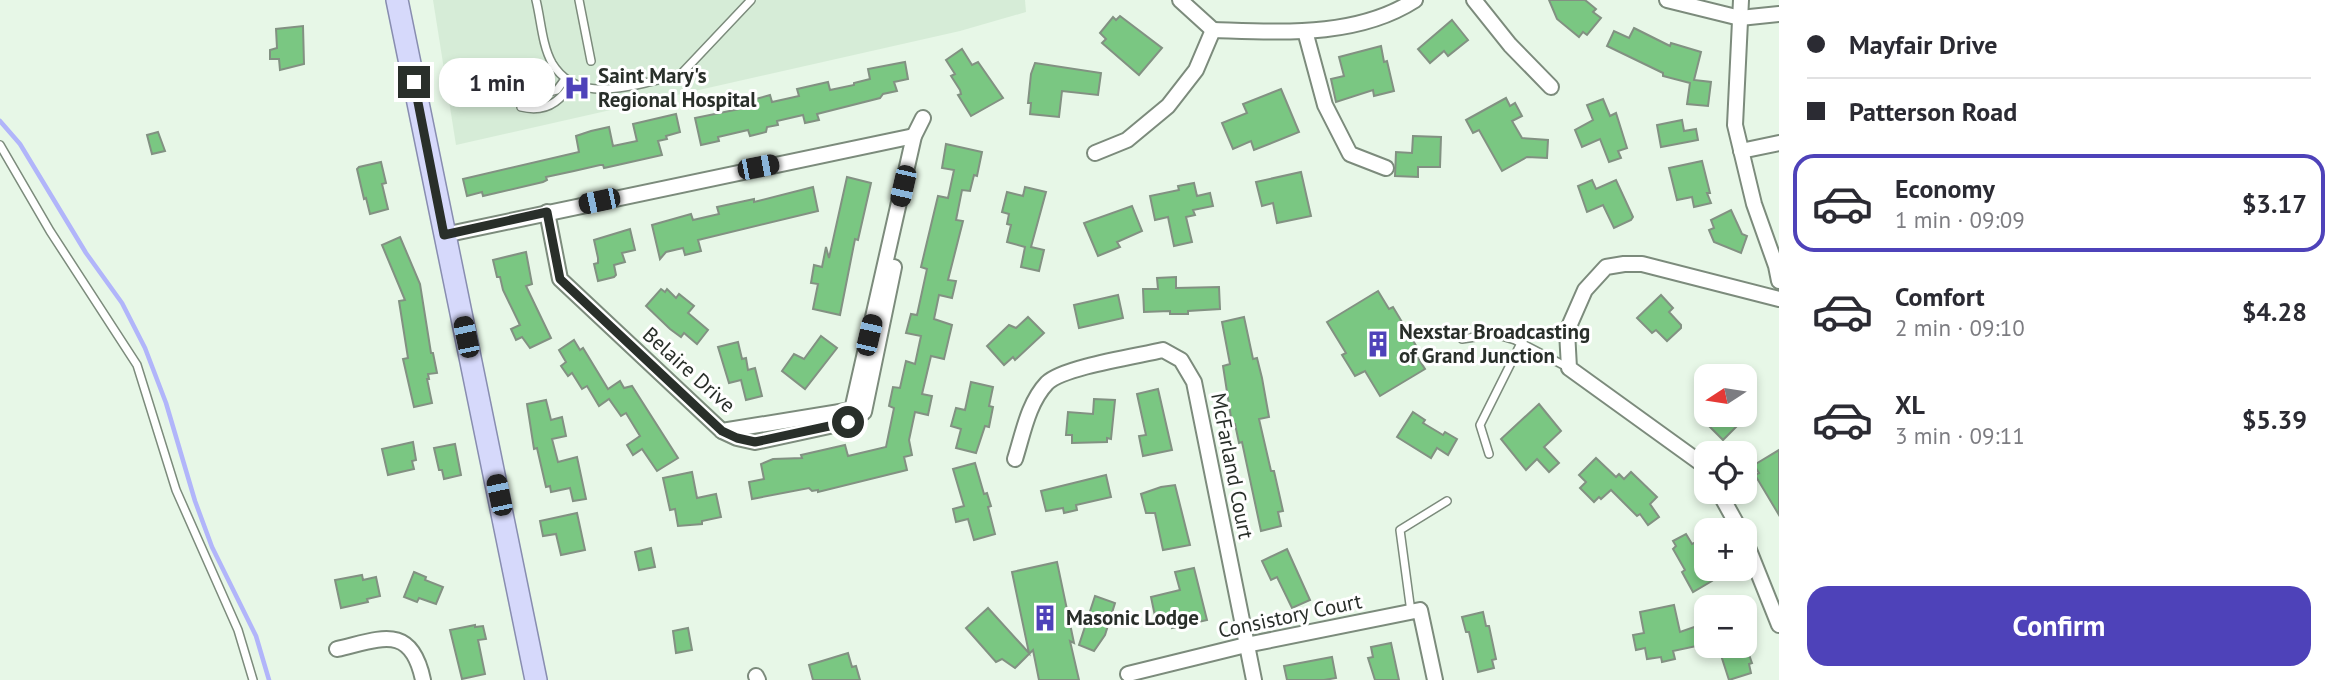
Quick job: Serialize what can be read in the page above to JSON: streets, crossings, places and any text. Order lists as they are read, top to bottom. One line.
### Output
{"streets":{"street":["Belaire Drive","McFarland Court","Consistory Court"]},"crossings":[["McFarland Court","Consistory Court"]],"places":{"hospital":["Saint Mary's Regional Hospital"],"building":["Nexstar Broadcasting of Grand Junction","Masonic Lodge"]},"north":"left","page":{"banner":["Mayfair Drive","Patterson Road"],"bubble":"1 min","list":[{"name":"Economy","note":"1 min · 09:09","value":"$3.17"},{"name":"Comfort","note":"2 min · 09:10","value":"$4.28"},{"name":"XL","note":"3 min · 09:11","value":"$5.39"}],"map_buttons":["+","−"],"buttons":"Confirm"}}
